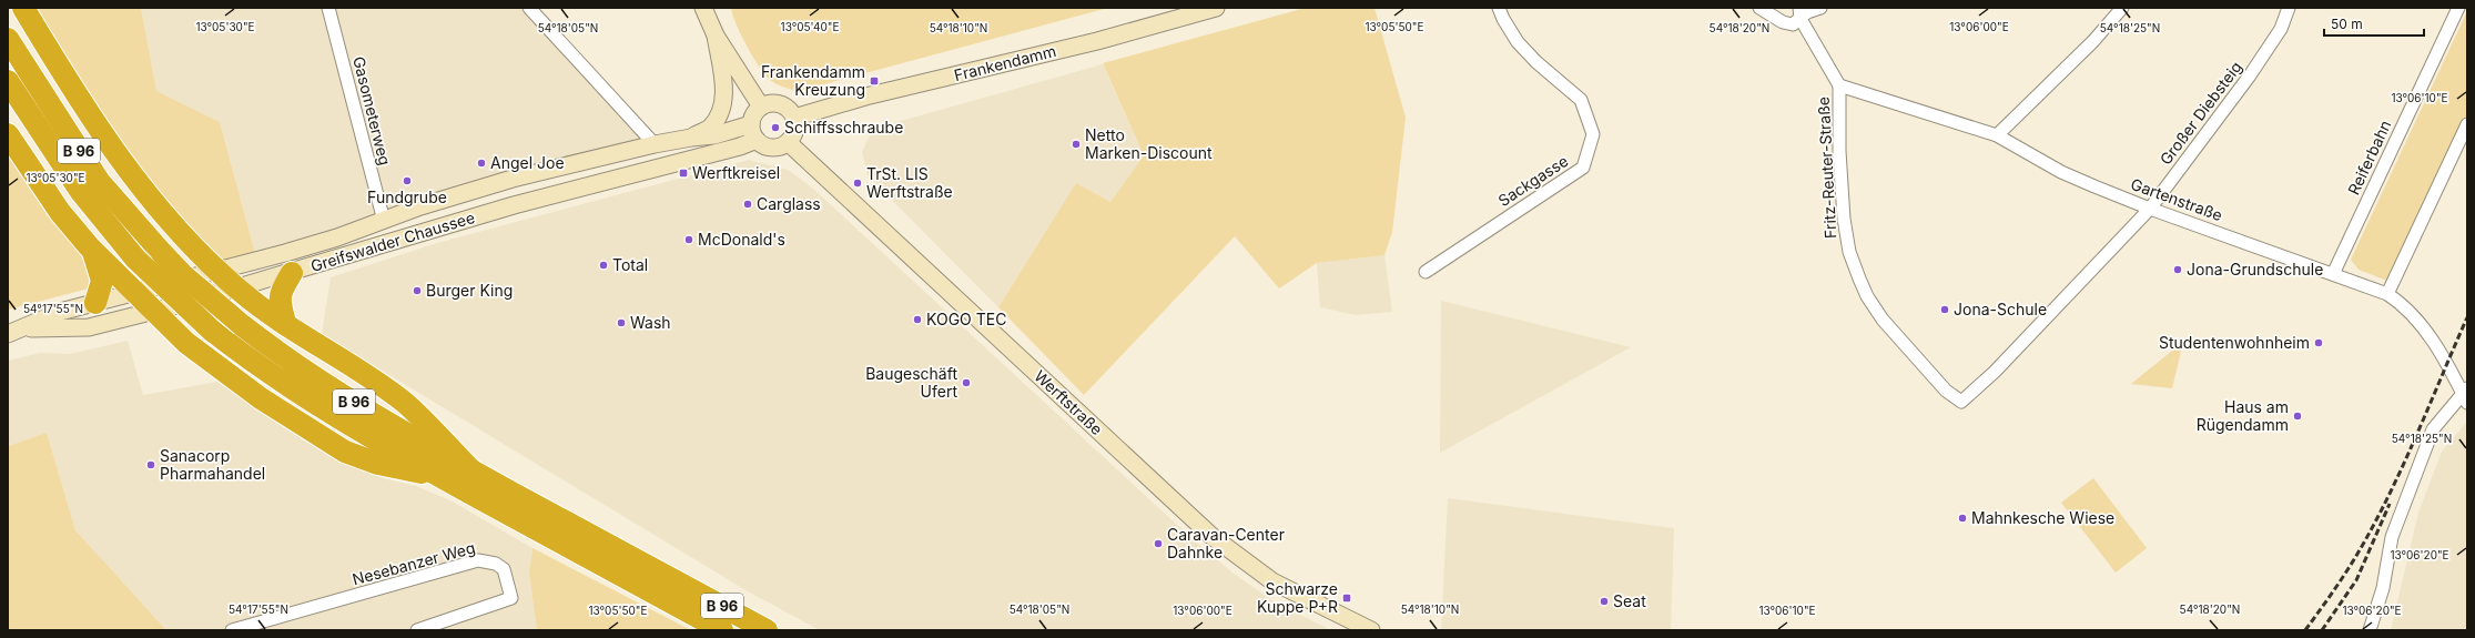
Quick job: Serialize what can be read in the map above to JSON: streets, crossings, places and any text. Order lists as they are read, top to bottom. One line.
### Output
{"streets":{"highway":["B 96"],"main road":["Frankendamm","Greifswalder Chaussee","Werftstraße"],"street":["Gasometerweg","Großer Diebsteig","Reiferbahn","Fritz-Reuter-Straße","Sackgasse","Gartenstraße","Nesebanzer Weg"]},"crossings":[["Frankendamm","Greifswalder Chaussee"],["Frankendamm","Werftstraße"],["Gasometerweg","Greifswalder Chaussee"],["Großer Diebsteig","Fritz-Reuter-Straße"],["Großer Diebsteig","Gartenstraße"],["Reiferbahn","Gartenstraße"],["Fritz-Reuter-Straße","Gartenstraße"],["Greifswalder Chaussee","Werftstraße"]],"places":{"transit":["Frankendamm Kreuzung","Werftkreisel","Schwarze Kuppe P+R"],"other":["Schiffsschraube","Netto Marken-Discount","Angel Joe","Fundgrube","TrSt. LIS Werftstraße","Carglass","McDonald's","Total","Jona-Grundschule","Burger King","Jona-Schule","KOGO TEC","Wash","Studentenwohnheim","Baugeschäft Ufert","Haus am Rügendamm","Sanacorp Pharmahandel","Mahnkesche Wiese","Caravan-Center Dahnke","Seat"]},"scale_bar":"50 m","coordinates":["13°05'30\"E","13°05'40\"E","13°05'50\"E","13°06'00\"E","54°18'05\"N","54°18'10\"N","54°18'25\"N","54°18'20\"N","13°06'10\"E","54°17'55\"N","13°06'20\"E"]}
